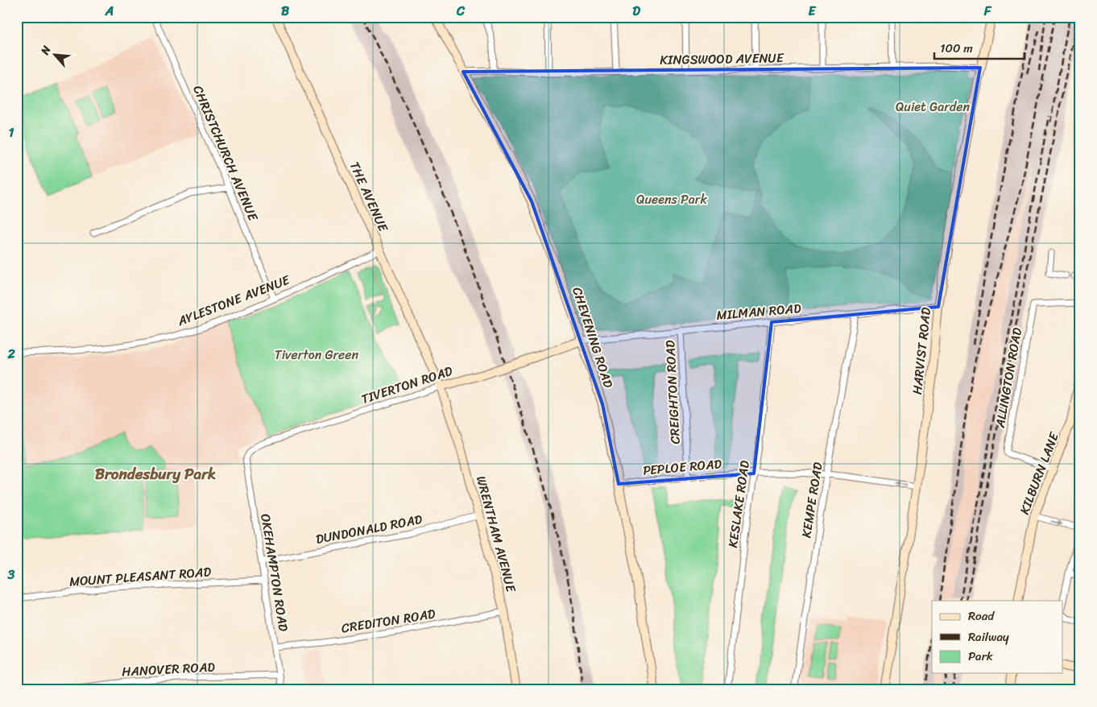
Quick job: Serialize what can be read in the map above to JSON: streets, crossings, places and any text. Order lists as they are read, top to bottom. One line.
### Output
{"streets":{"street":["KINGSWOOD AVENUE","CHRISTCHURCH AVENUE","THE AVENUE","AYLESTONE AVENUE","MILMAN ROAD","CHEVENING ROAD","HARVIST ROAD","ALLINGTON ROAD","TIVERTON ROAD","CREIGHTON ROAD","PEPLOE ROAD","KILBURN LANE","KEMPE ROAD","KESLAKE ROAD","DUNDONALD ROAD","WRENTHAM AVENUE","OKEHAMPTON ROAD","MOUNT PLEASANT ROAD","CREDITON ROAD","HANOVER ROAD"]},"crossings":[["KINGSWOOD AVENUE","CHEVENING ROAD"],["KINGSWOOD AVENUE","HARVIST ROAD"],["CHRISTCHURCH AVENUE","AYLESTONE AVENUE"],["THE AVENUE","AYLESTONE AVENUE"],["THE AVENUE","TIVERTON ROAD"],["THE AVENUE","WRENTHAM AVENUE"],["MILMAN ROAD","CHEVENING ROAD"],["MILMAN ROAD","HARVIST ROAD"],["MILMAN ROAD","TIVERTON ROAD"],["MILMAN ROAD","CREIGHTON ROAD"],["MILMAN ROAD","KEMPE ROAD"],["MILMAN ROAD","KESLAKE ROAD"],["CHEVENING ROAD","TIVERTON ROAD"],["CHEVENING ROAD","PEPLOE ROAD"],["HARVIST ROAD","PEPLOE ROAD"],["ALLINGTON ROAD","KILBURN LANE"],["TIVERTON ROAD","WRENTHAM AVENUE"],["TIVERTON ROAD","OKEHAMPTON ROAD"],["CREIGHTON ROAD","PEPLOE ROAD"],["PEPLOE ROAD","KEMPE ROAD"],["PEPLOE ROAD","KESLAKE ROAD"],["DUNDONALD ROAD","WRENTHAM AVENUE"],["DUNDONALD ROAD","OKEHAMPTON ROAD"],["WRENTHAM AVENUE","CREDITON ROAD"],["OKEHAMPTON ROAD","MOUNT PLEASANT ROAD"],["OKEHAMPTON ROAD","CREDITON ROAD"],["OKEHAMPTON ROAD","HANOVER ROAD"]],"districts":["Brondesbury Park"],"parks":["Quiet Garden","Queens Park","Tiverton Green"],"legend":["Road","Railway","Park"],"scale_bar":"100 m","north":"top left","grid":{"columns":["A","B","C","D","E","F"],"rows":["1","2","3"]}}
